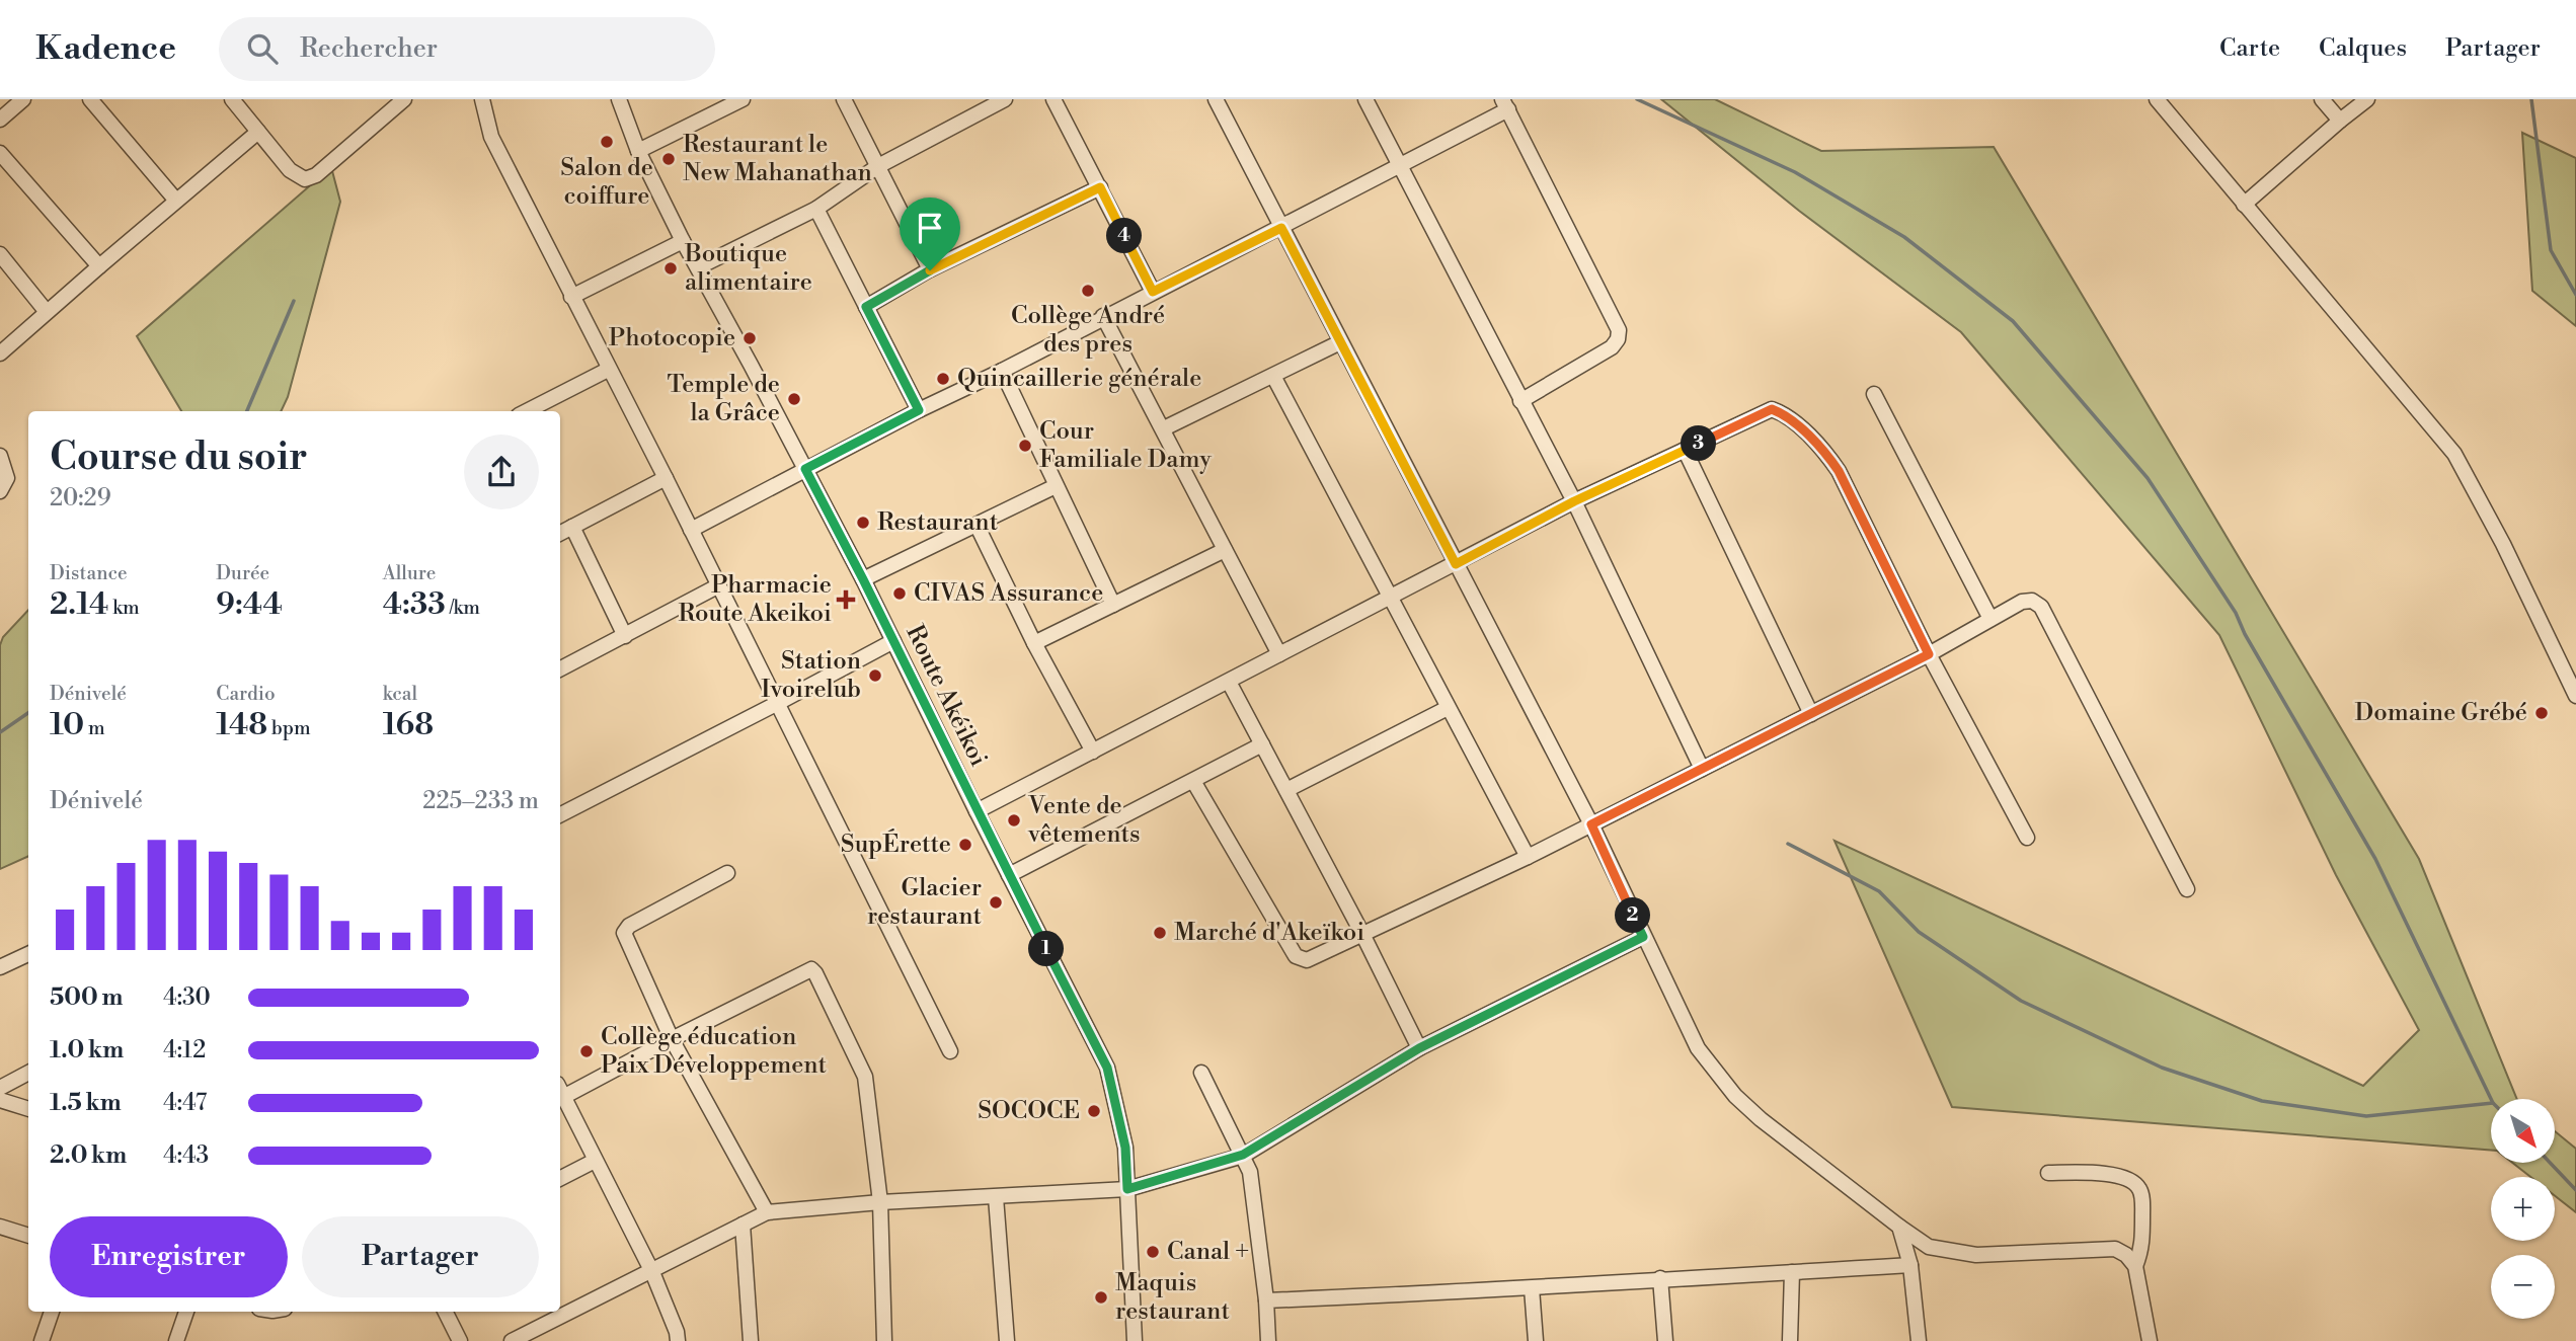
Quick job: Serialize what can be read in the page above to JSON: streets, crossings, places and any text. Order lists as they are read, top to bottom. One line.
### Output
{"streets":{"street":["Route Akéikoi"]},"places":{"other":["Salon de coiffure","Restaurant le New Mahanathan","Boutique alimentaire","Collège André des pres","Photocopie","Quincaillerie générale","Temple de la Grâce","Cour Familiale Damy","Restaurant","CIVAS Assurance","Station Ivoirelub","Domaine Grébé","Vente de vêtements","SupÉrette","Glacier restaurant","Marché d'Akeïkoi","Collège éducation Paix Développement","SOCOCE","Canal +","Maquis restaurant"],"health":["Pharmacie Route Akeikoi"]},"north":"bottom right","page":{"header":"Kadence","search":"Rechercher","nav":["Carte","Calques","Partager"],"pins":["4","3","2","1"],"heading":["Course du soir","20:29"],"stats":[["Distance","2.14 km"],["Durée","9:44"],["Allure","4:33 /km"],["Dénivelé","10 m"],["Cardio","148 bpm"],["kcal","168"]],"chart":["Dénivelé","225–233 m"],"list":[{"name":"500 m","note":"4:30"},{"name":"1.0 km","note":"4:12"},{"name":"1.5 km","note":"4:47"},{"name":"2.0 km","note":"4:43"}],"map_buttons":["+","−"],"buttons":["Enregistrer","Partager"]}}
